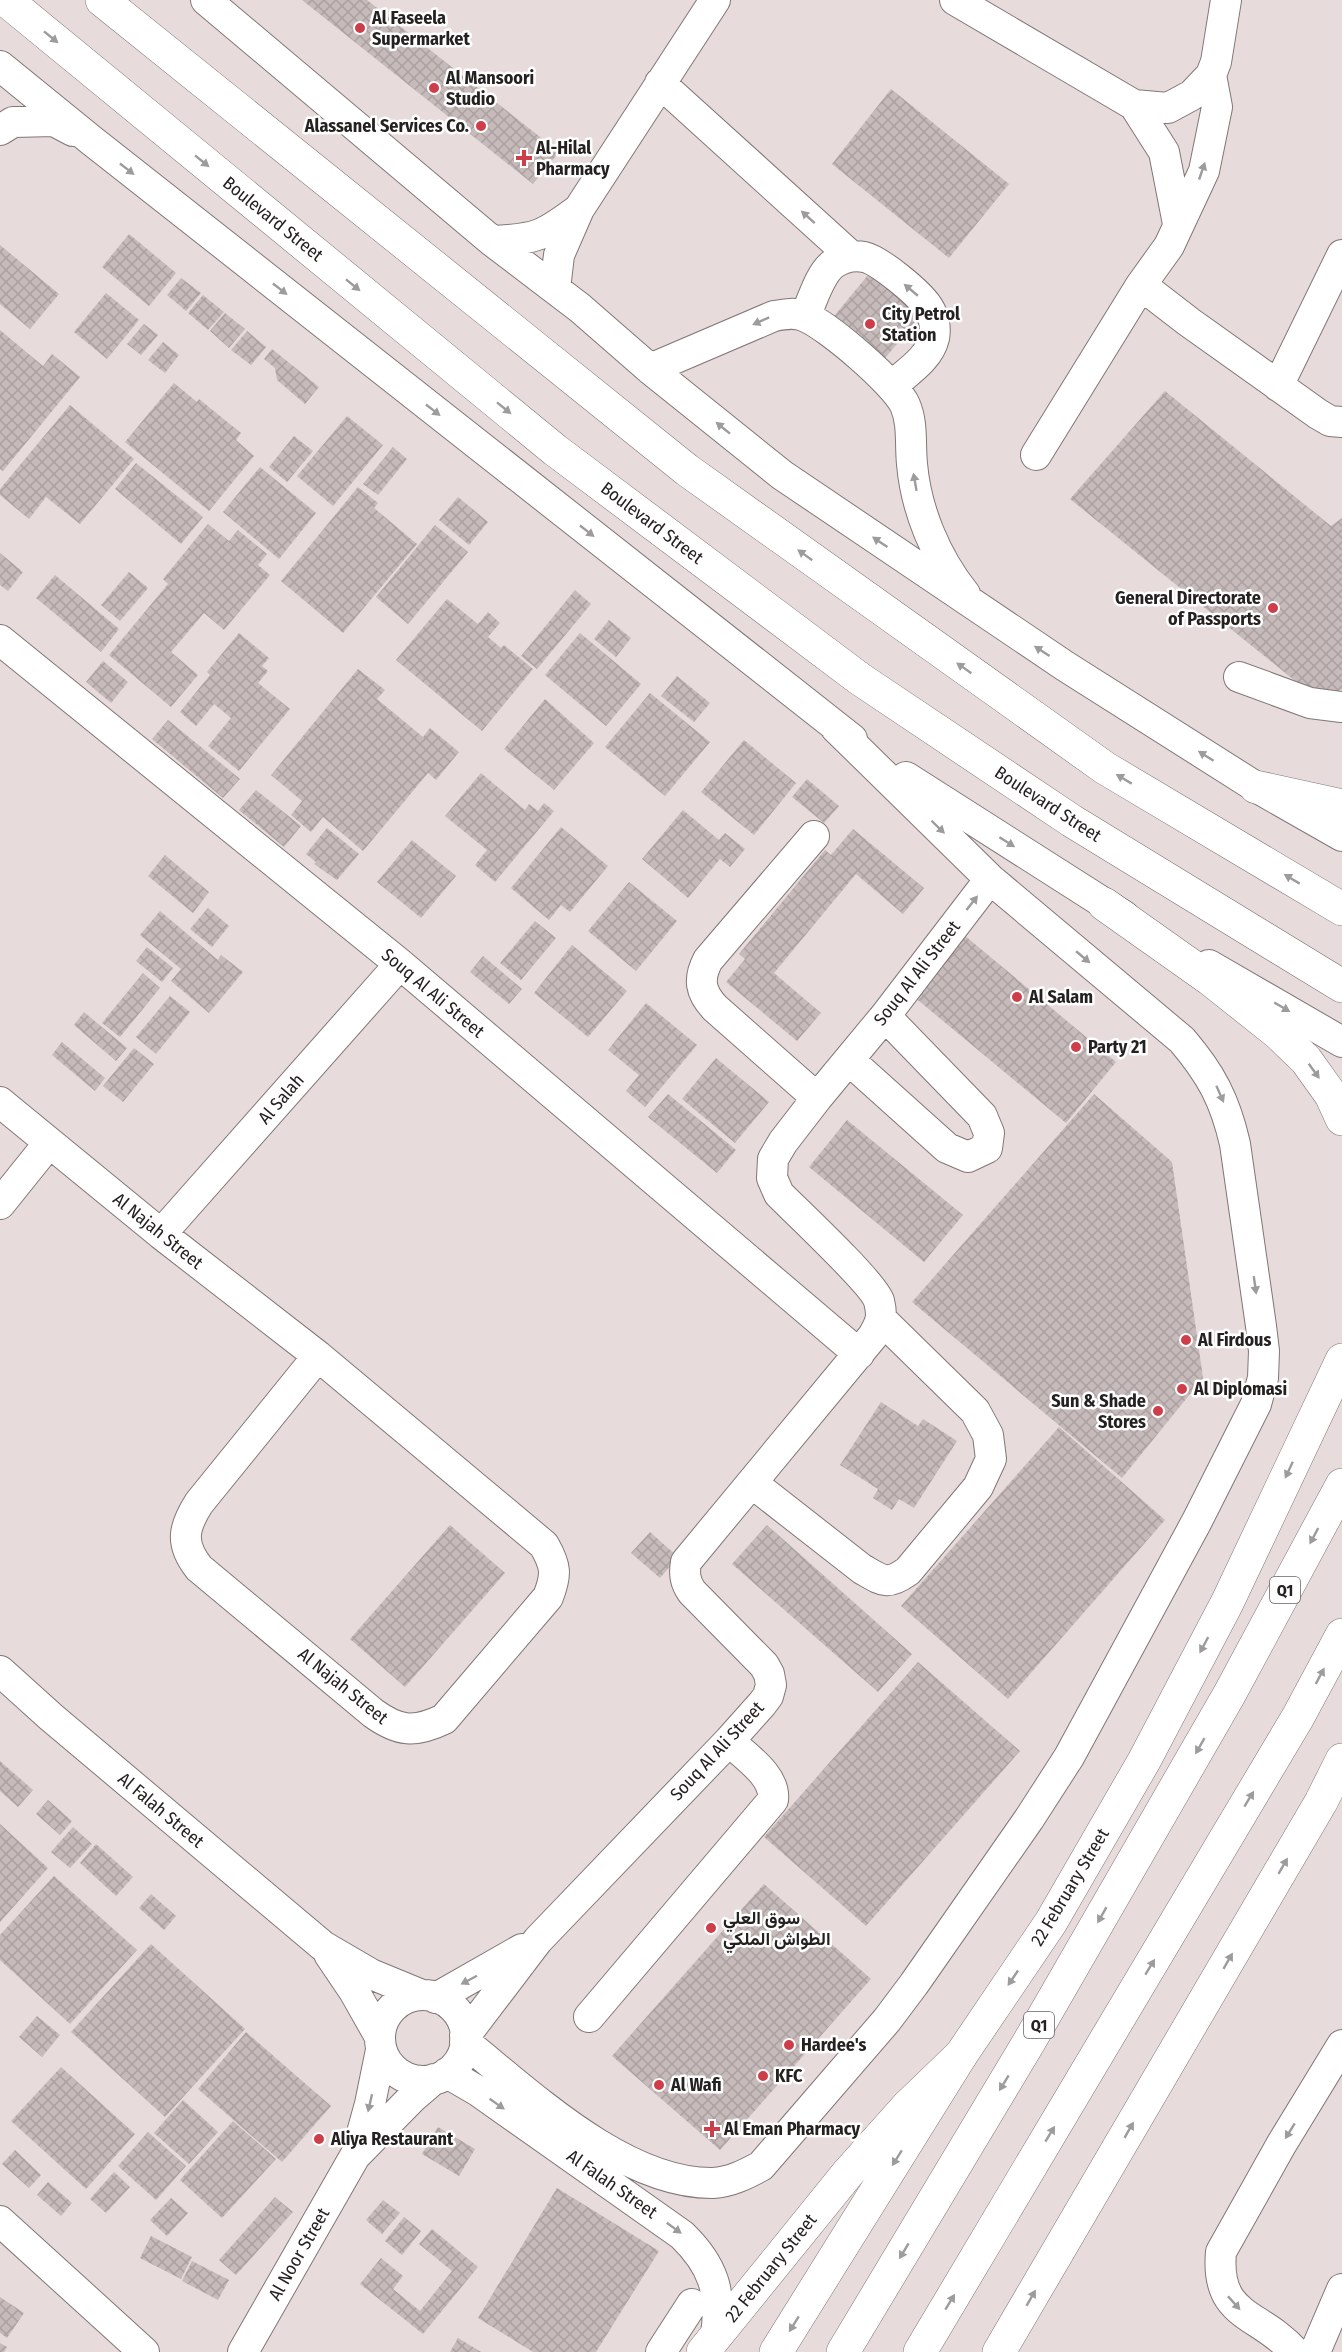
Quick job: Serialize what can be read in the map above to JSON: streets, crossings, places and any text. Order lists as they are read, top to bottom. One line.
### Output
{"streets":{"main road":["Boulevard Street","Q1","22 February Street"],"street":["Souq Al Ali Street","Al Salah","Al Najah Street","Al Falah Street","Al Noor Street"]},"crossings":[["Souq Al Ali Street","Al Salah"],["Souq Al Ali Street","Al Falah Street"],["Souq Al Ali Street","Al Noor Street"],["Al Salah","Al Najah Street"],["Al Falah Street","22 February Street"],["Al Falah Street","Al Noor Street"]],"places":{"other":["Al Faseela Supermarket","Al Mansoori Studio","Alassanel Services Co.","City Petrol Station","General Directorate of Passports","Al Salam","Party 21","Al Firdous","Al Diplomasi","Sun & Shade Stores","سوق العلي الطواش الملكي","Hardee's","KFC","Al Wafi","Aliya Restaurant"],"health":["Al-Hilal Pharmacy","Al Eman Pharmacy"]}}
